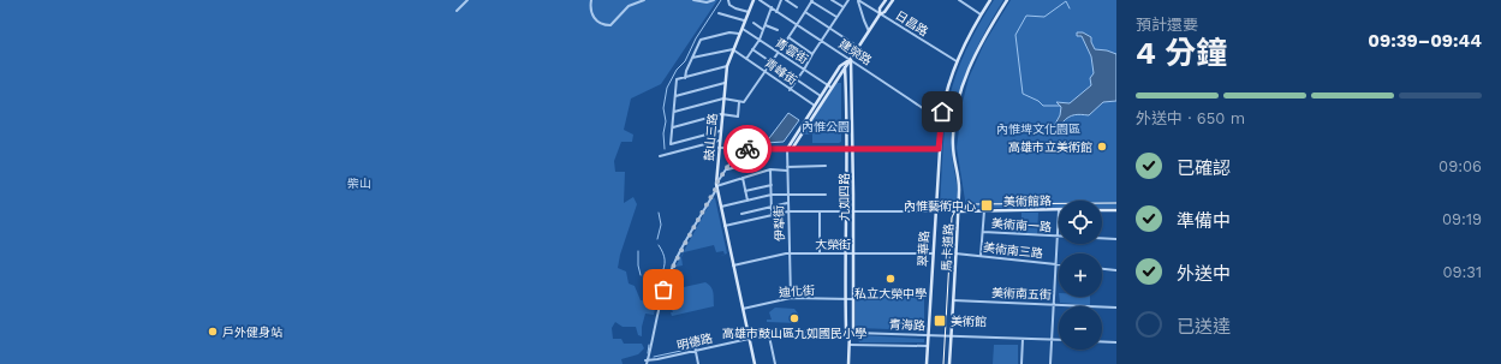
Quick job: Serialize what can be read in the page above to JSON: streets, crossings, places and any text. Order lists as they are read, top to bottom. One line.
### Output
{"streets":{"street":["日昌路","青雲街","建榮路","青峰街","鼓山三路","九如四路","美術館路","伊犁街","美術南一路","大榮街","馬卡道路","翠華路","美術南三路","迪化街","美術南五街","青海路","明德路"]},"crossings":[["日昌路","九如四路"],["日昌路","翠華路"],["青雲街","鼓山三路"],["青雲街","九如四路"],["建榮路","九如四路"],["建榮路","翠華路"],["青峰街","鼓山三路"],["青峰街","九如四路"],["鼓山三路","大榮街"],["鼓山三路","迪化街"],["鼓山三路","青海路"],["鼓山三路","明德路"],["九如四路","伊犁街"],["九如四路","大榮街"],["九如四路","迪化街"],["九如四路","青海路"],["美術館路","馬卡道路"],["伊犁街","大榮街"],["伊犁街","迪化街"],["大榮街","翠華路"],["馬卡道路","美術南三路"],["馬卡道路","美術南五街"],["馬卡道路","青海路"],["翠華路","青海路"]],"parks":["內惟公園","內惟埤文化園區","柴山"],"places":{"other":["高雄市立美術館","私立大榮中學","高雄市鼓山區九如國民小學","戶外健身站"],"transit":["內惟藝術中心","美術館"]},"page":{"heading":["4 分鐘","預計還要","09:39–09:44"],"bar":"外送中 · 650 m","list":[["已確認","09:06"],["準備中","09:19"],["外送中","09:31"],"已送達"],"map_buttons":["+","−"]}}
